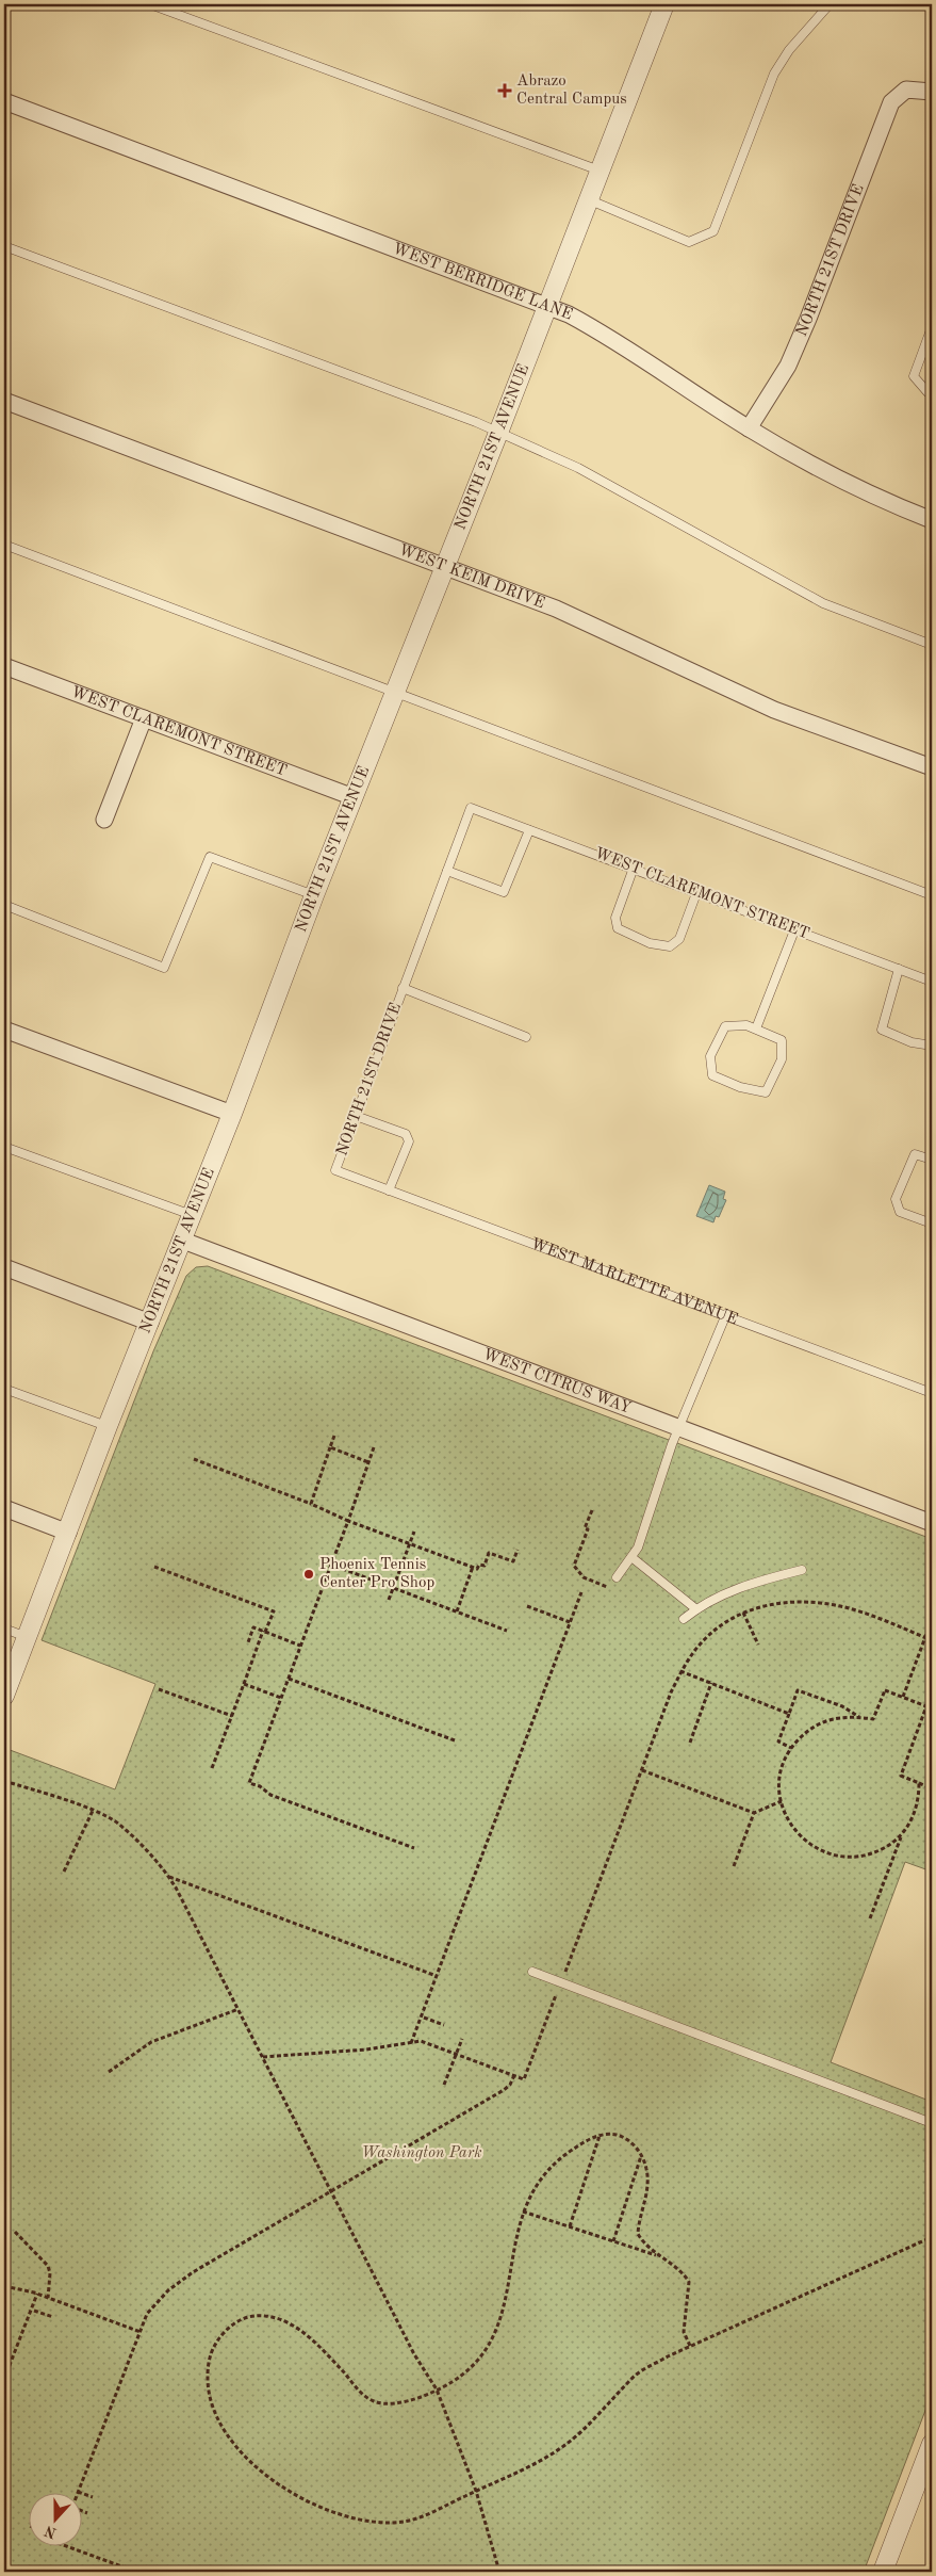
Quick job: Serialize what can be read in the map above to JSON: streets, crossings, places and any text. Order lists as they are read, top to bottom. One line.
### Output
{"streets":{"street":["NORTH 21ST DRIVE","WEST BERRIDGE LANE","NORTH 21ST AVENUE","WEST KEIM DRIVE","WEST CLAREMONT STREET","WEST CITRUS WAY"],"lane":["WEST MARLETTE AVENUE"]},"crossings":[["NORTH 21ST DRIVE","WEST BERRIDGE LANE"],["NORTH 21ST DRIVE","WEST CLAREMONT STREET"],["NORTH 21ST DRIVE","WEST MARLETTE AVENUE"],["WEST BERRIDGE LANE","NORTH 21ST AVENUE"],["NORTH 21ST AVENUE","WEST KEIM DRIVE"],["NORTH 21ST AVENUE","WEST CLAREMONT STREET"],["NORTH 21ST AVENUE","WEST CITRUS WAY"]],"parks":["Washington Park"],"places":{"health":["Abrazo Central Campus"],"other":["Phoenix Tennis Center Pro Shop"]},"north":"bottom"}
